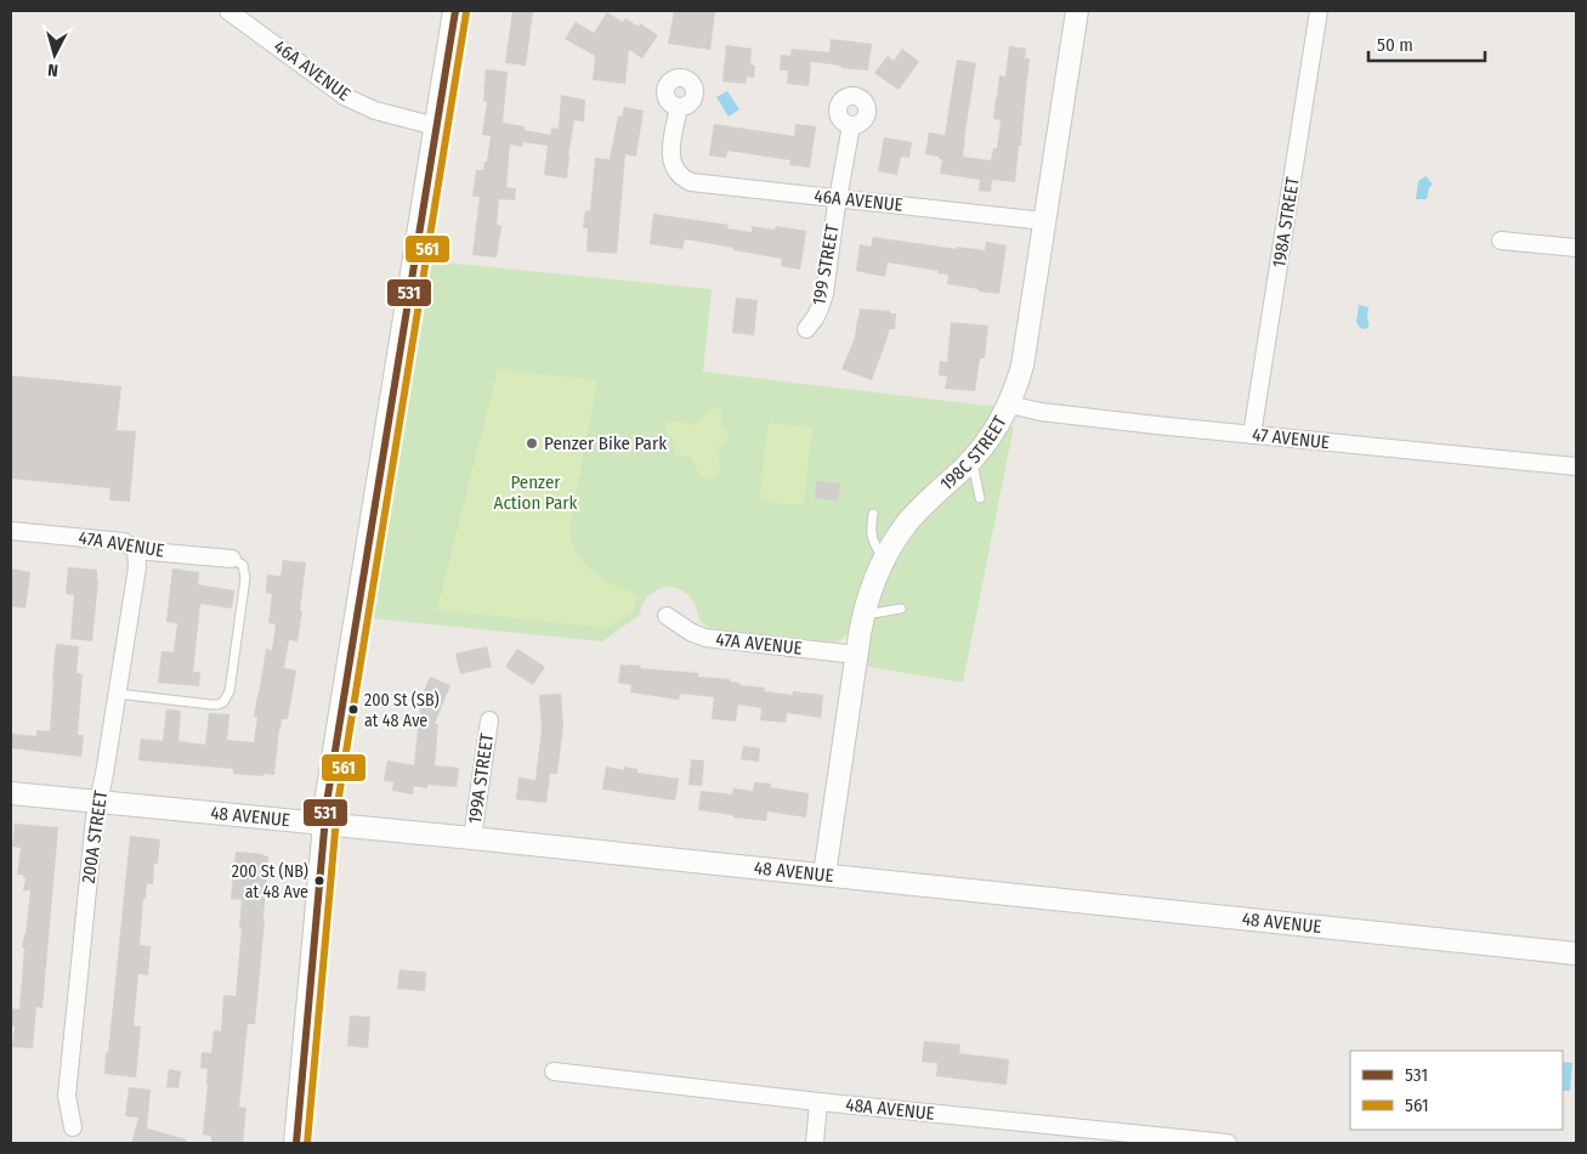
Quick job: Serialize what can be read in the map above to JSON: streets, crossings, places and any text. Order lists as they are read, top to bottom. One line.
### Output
{"streets":{"street":["46A AVENUE","198A STREET","199 STREET","47 AVENUE","198C STREET","47A AVENUE","199A STREET","48 AVENUE","200A STREET","48A AVENUE"]},"crossings":[["46A AVENUE","199 STREET"],["46A AVENUE","198C STREET"],["198A STREET","47 AVENUE"],["47 AVENUE","198C STREET"],["198C STREET","47A AVENUE"],["198C STREET","48 AVENUE"],["47A AVENUE","200A STREET"],["199A STREET","48 AVENUE"],["48 AVENUE","200A STREET"]],"parks":["Penzer Action Park"],"places":["Penzer Bike Park","200 St (SB) at 48 Ave","200 St (NB) at 48 Ave"],"lines":["transit line 531","transit line 561"],"legend":["531","561"],"scale_bar":"50 m","north":"bottom"}
